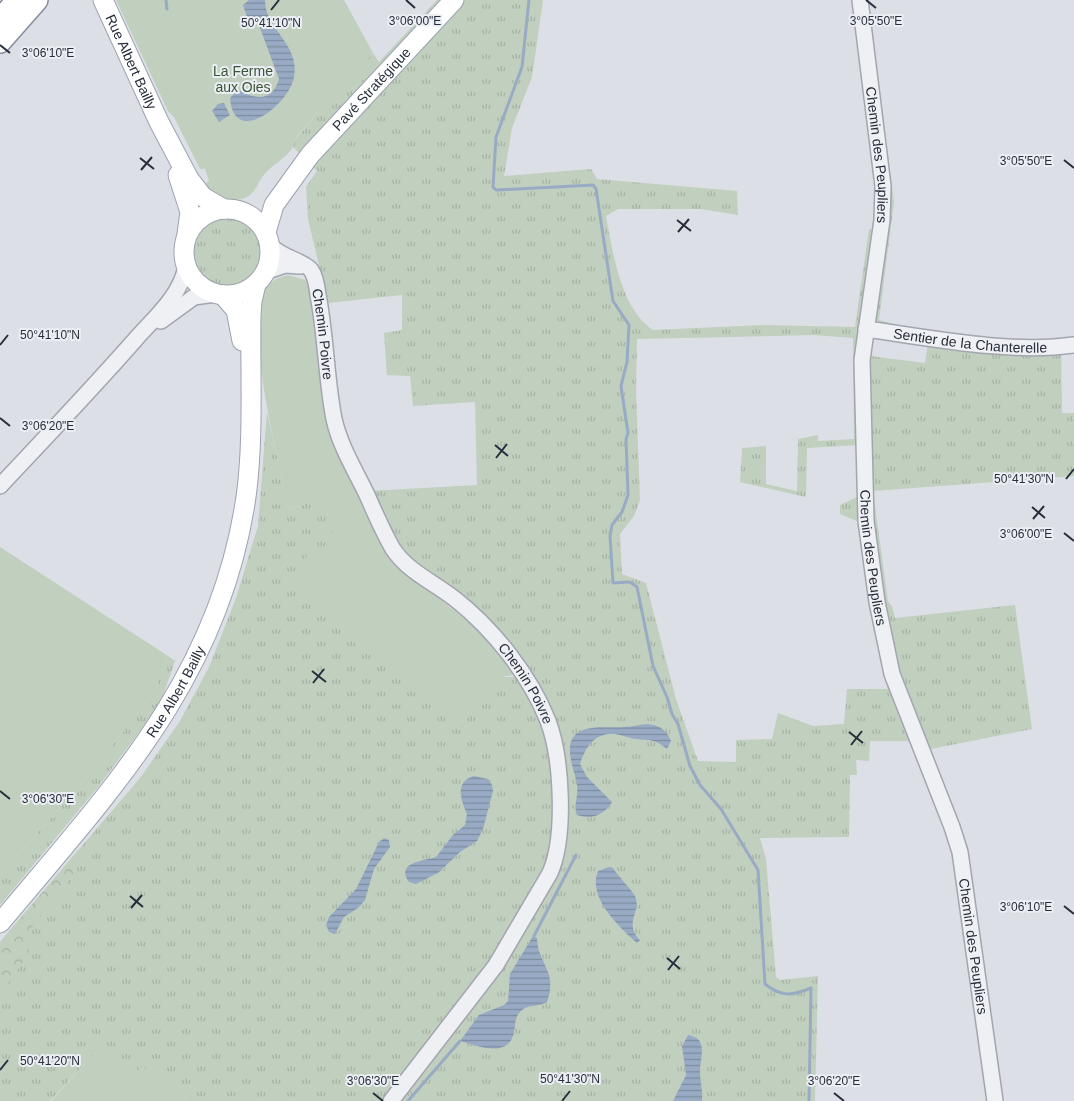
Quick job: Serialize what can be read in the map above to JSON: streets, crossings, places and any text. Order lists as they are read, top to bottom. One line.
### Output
{"streets":{"main road":["Rue Albert Bailly","Pavé Stratégique"],"street":["Chemin des Peupliers","Chemin Poivre","Sentier de la Chanterelle"]},"crossings":[["Rue Albert Bailly","Pavé Stratégique"],["Rue Albert Bailly","Chemin Poivre"],["Pavé Stratégique","Chemin Poivre"],["Chemin des Peupliers","Sentier de la Chanterelle"]],"parks":["La Ferme aux Oies"],"coordinates":["3°06'00\"E","3°05'50\"E","50°41'10\"N","3°06'10\"E","3°06'20\"E","50°41'30\"N","3°06'30\"E","50°41'20\"N"]}
